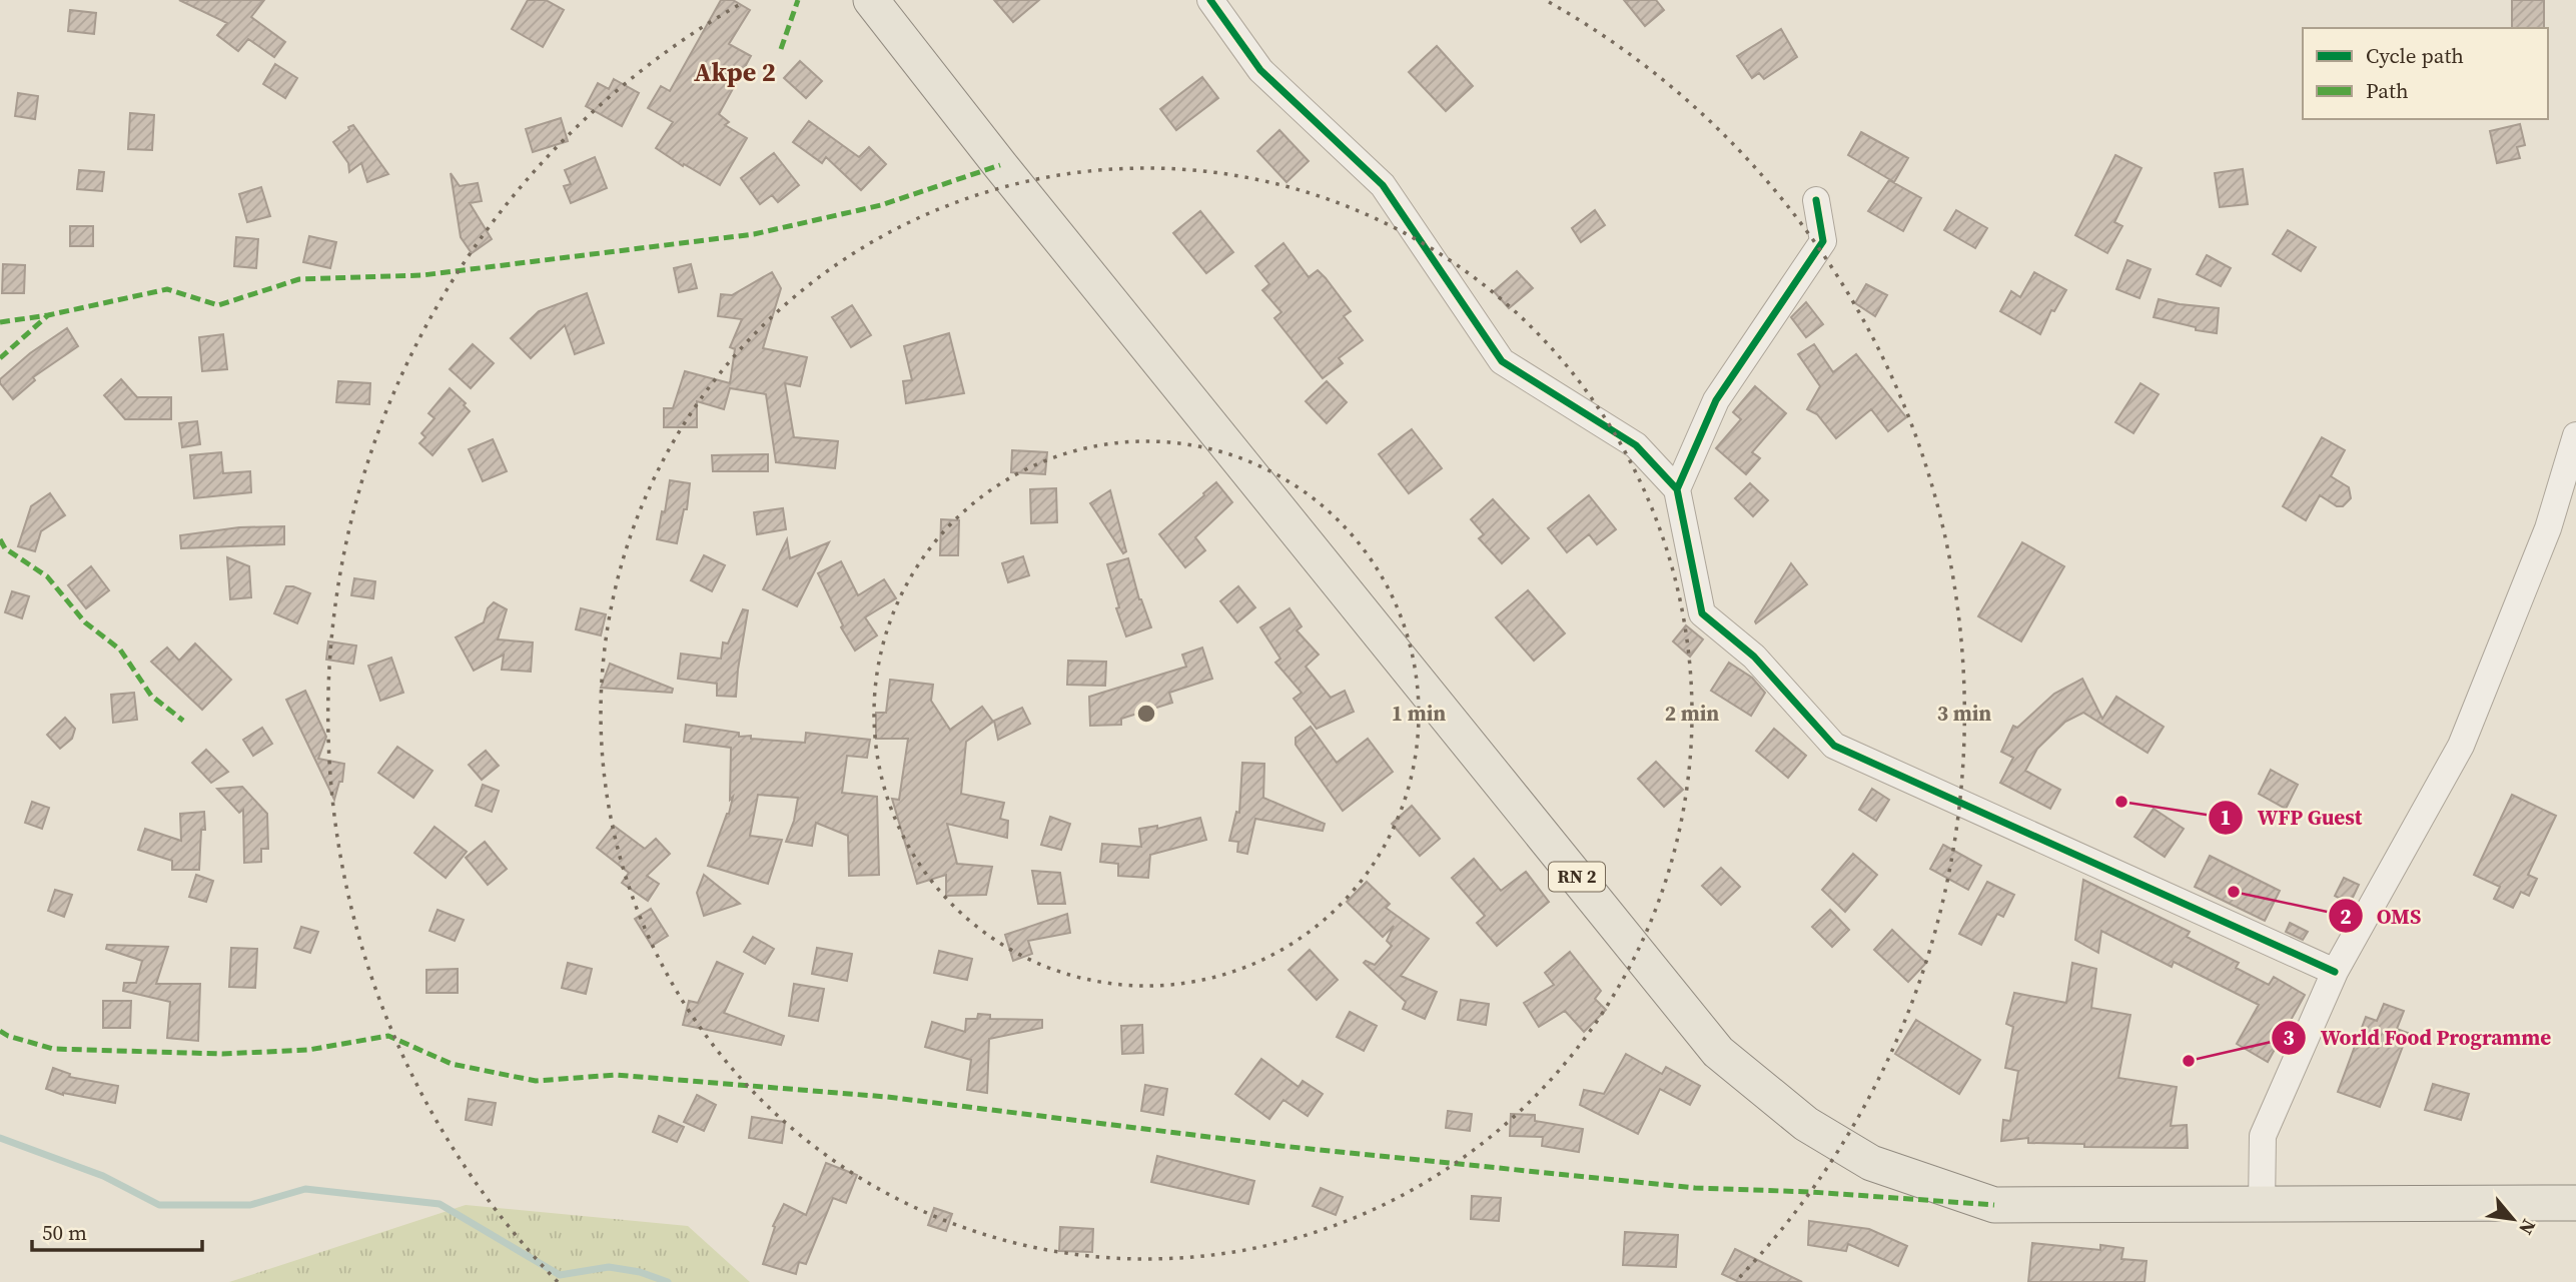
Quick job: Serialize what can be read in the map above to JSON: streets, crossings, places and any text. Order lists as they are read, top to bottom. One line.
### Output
{"streets":{"main road":["RN 2"]},"districts":["Akpe 2"],"places":["WFP Guest","OMS","World Food Programme"],"legend":["Cycle path","Path"],"scale_bar":"50 m","north":"bottom right","rings":["1 min","2 min","3 min"]}
